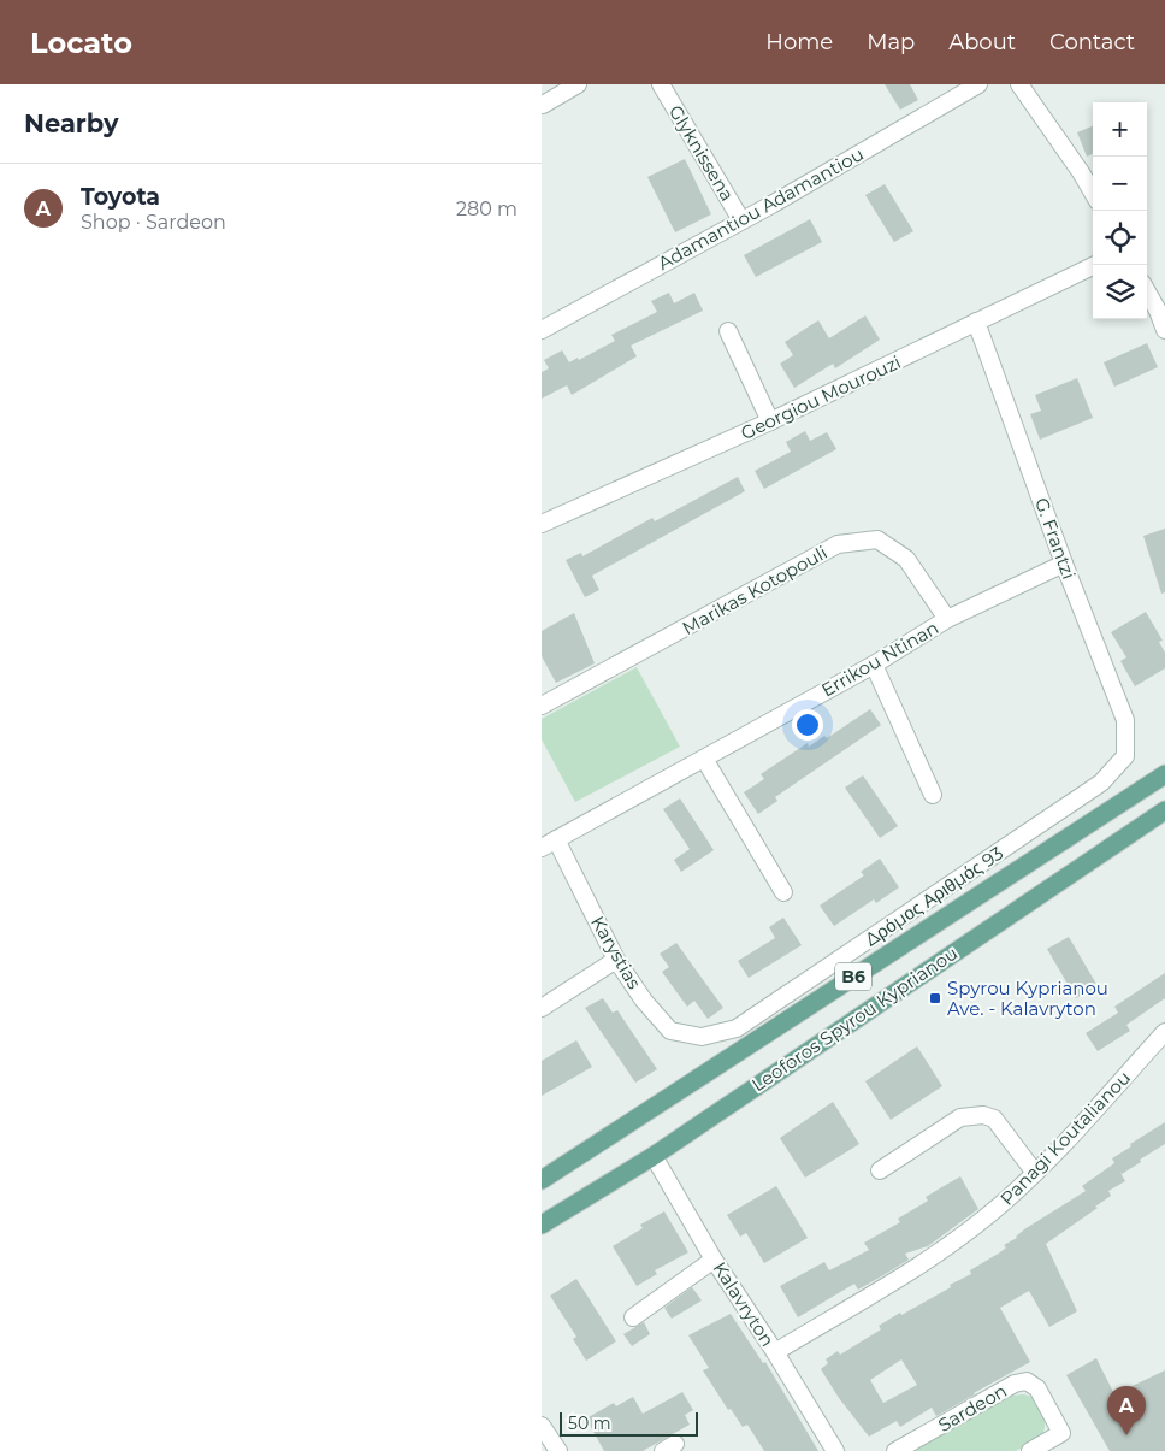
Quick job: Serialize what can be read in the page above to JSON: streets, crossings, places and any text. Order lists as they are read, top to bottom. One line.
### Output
{"streets":{"main road":["B6","Leoforos Spyrou Kyprianou"],"street":["Glyknissena","Adamantiou Adamantiou","Georgiou Mourouzi","G. Frantzi","Marikas Kotopouli","Errikou Ntinan","Δρόμος Αριθμός 93","Karystias","Panagi Koutalianou","Kalavryton","Sardeon"]},"crossings":[["Glyknissena","Adamantiou Adamantiou"],["Georgiou Mourouzi","G. Frantzi"],["G. Frantzi","Errikou Ntinan"],["G. Frantzi","Δρόμος Αριθμός 93"],["Marikas Kotopouli","Errikou Ntinan"],["Errikou Ntinan","Karystias"],["Δρόμος Αριθμός 93","Karystias"],["Leoforos Spyrou Kyprianou","Kalavryton"],["Panagi Koutalianou","Kalavryton"]],"places":{"transit":["Spyrou Kyprianou Ave. - Kalavryton"]},"scale_bar":"50 m","page":{"header":"Locato","nav":["Home","Map","About","Contact"],"heading":"Nearby","map_buttons":["+","−"],"list":[{"mark":"A","name":"Toyota","note":"Shop · Sardeon","value":"280 m"}],"pins":"A","scale":"50 m"}}
